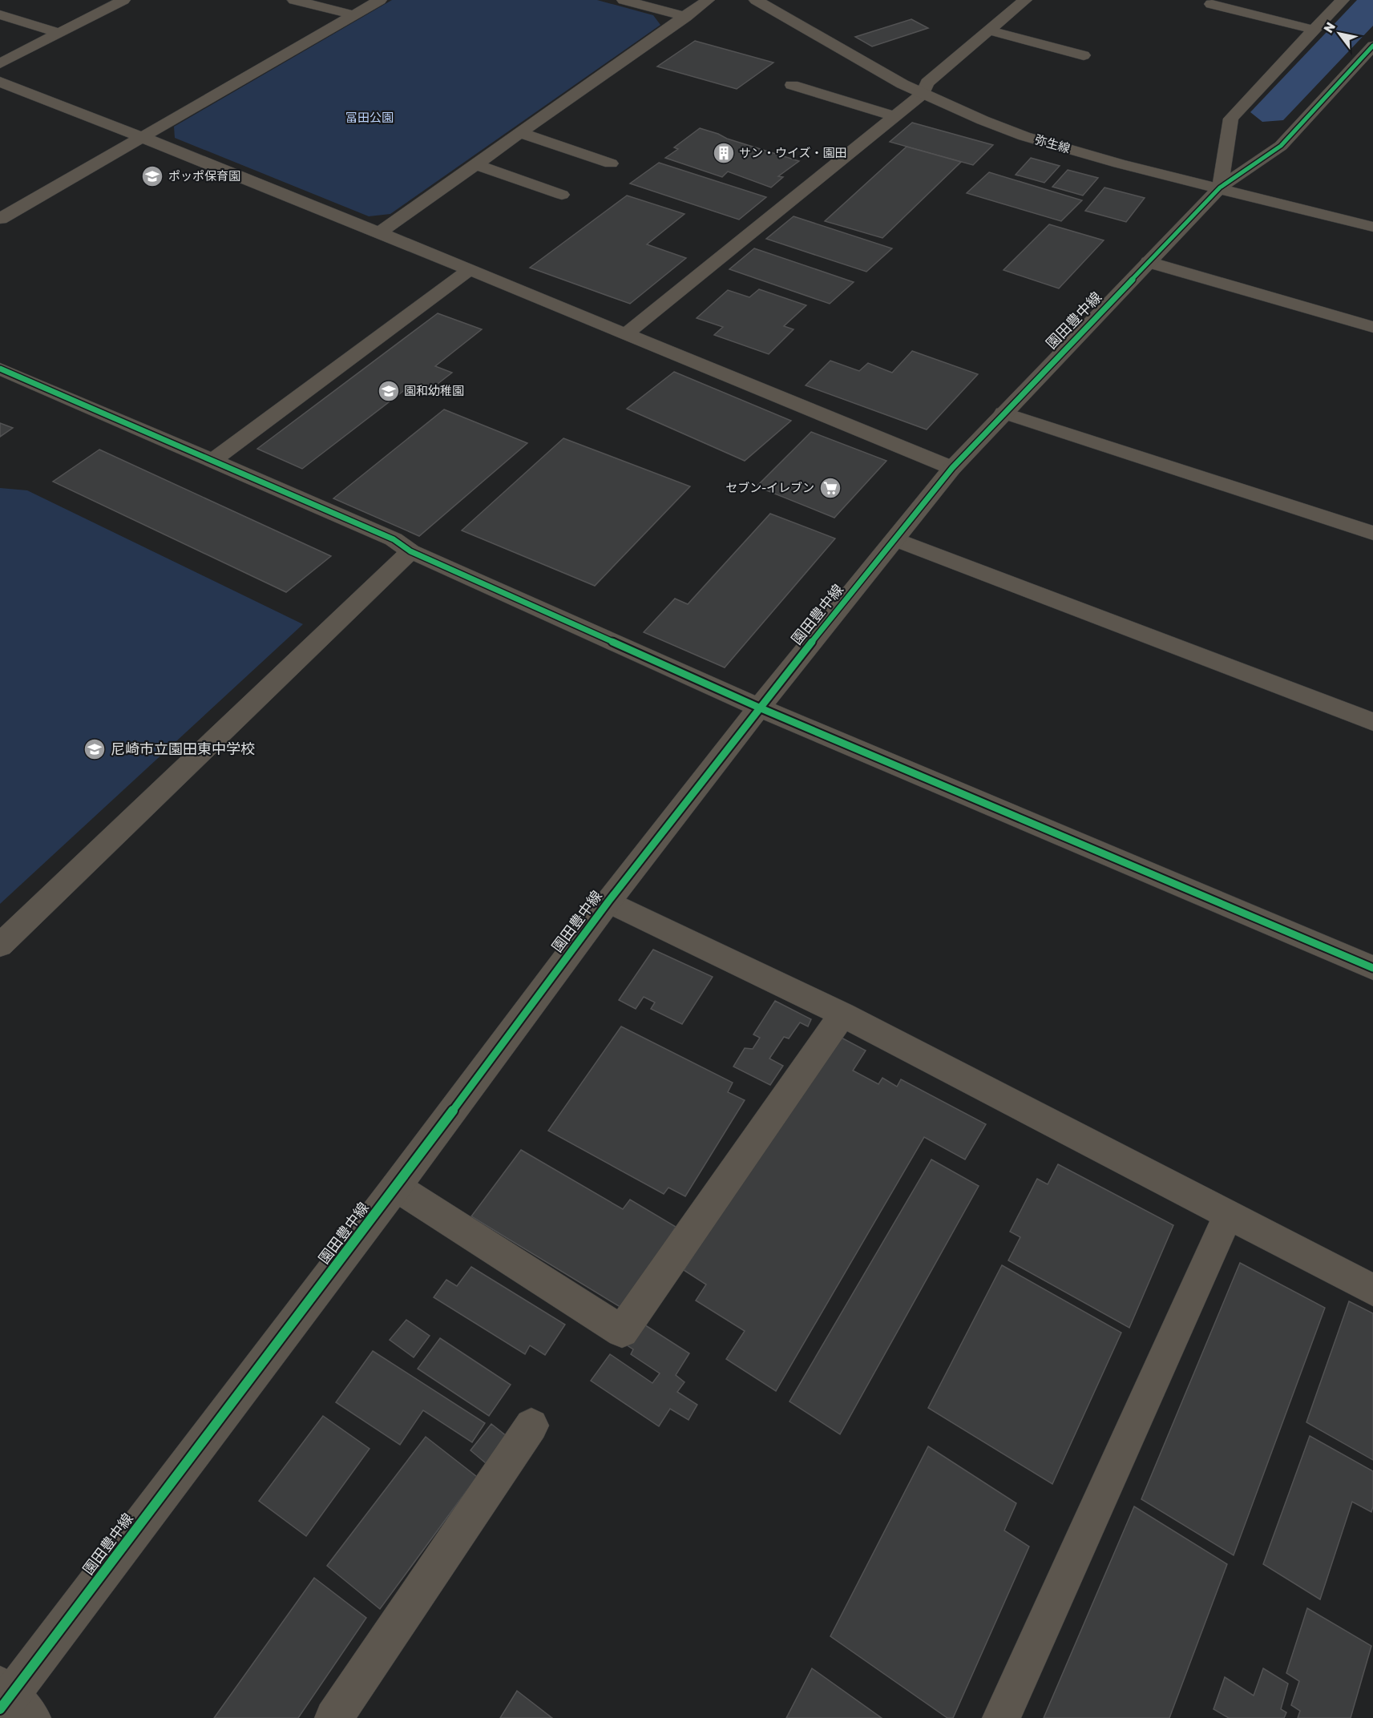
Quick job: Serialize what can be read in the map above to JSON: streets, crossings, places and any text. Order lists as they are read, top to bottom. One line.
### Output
{"streets":{"street":["弥生線","園田豊中線"]},"crossings":[["弥生線","園田豊中線"]],"parks":["冨田公園"],"places":{"building":["サン・ウイズ・園田"],"school or university":["ポッポ保育園","園和幼稚園","尼崎市立園田東中学校"],"supermarket":["セブン-イレブン"]},"north":"top left"}
